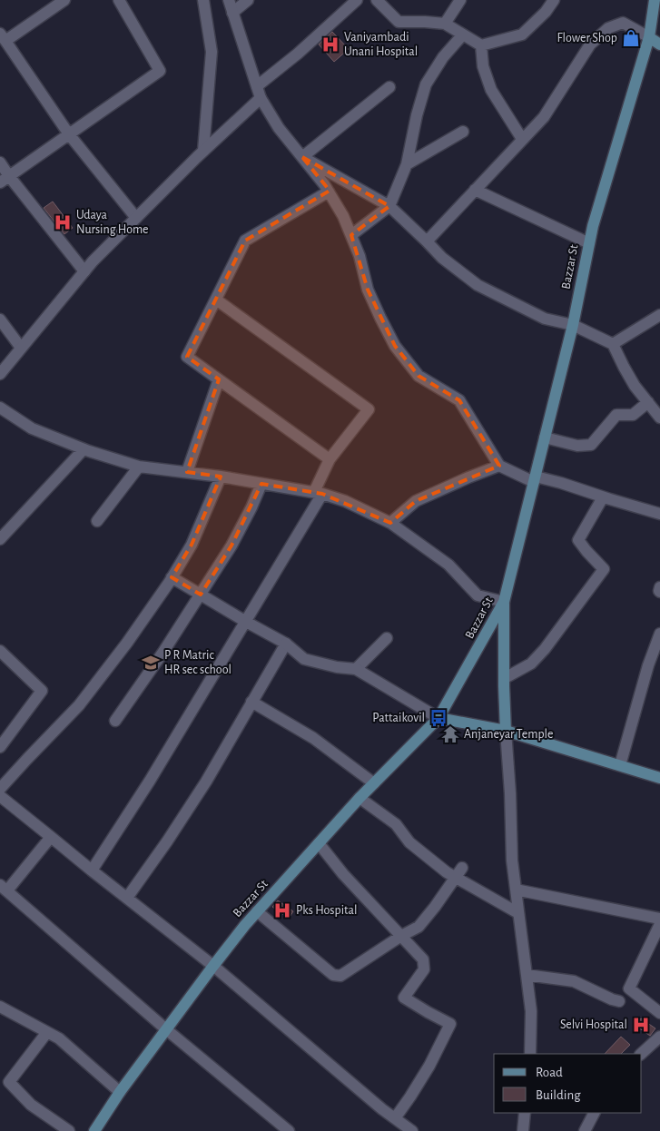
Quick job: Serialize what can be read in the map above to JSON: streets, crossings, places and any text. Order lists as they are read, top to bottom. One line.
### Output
{"streets":{"main road":["Bazzar St"]},"places":{"shop":["Flower Shop"],"hospital":["Vaniyambadi Unani Hospital","Udaya Nursing Home","Pks Hospital","Selvi Hospital"],"school or university":["P R Matric HR sec school"],"bus stop":["Pattaikovil"],"temple":["Anjaneyar Temple"]},"legend":["Road","Building"]}
